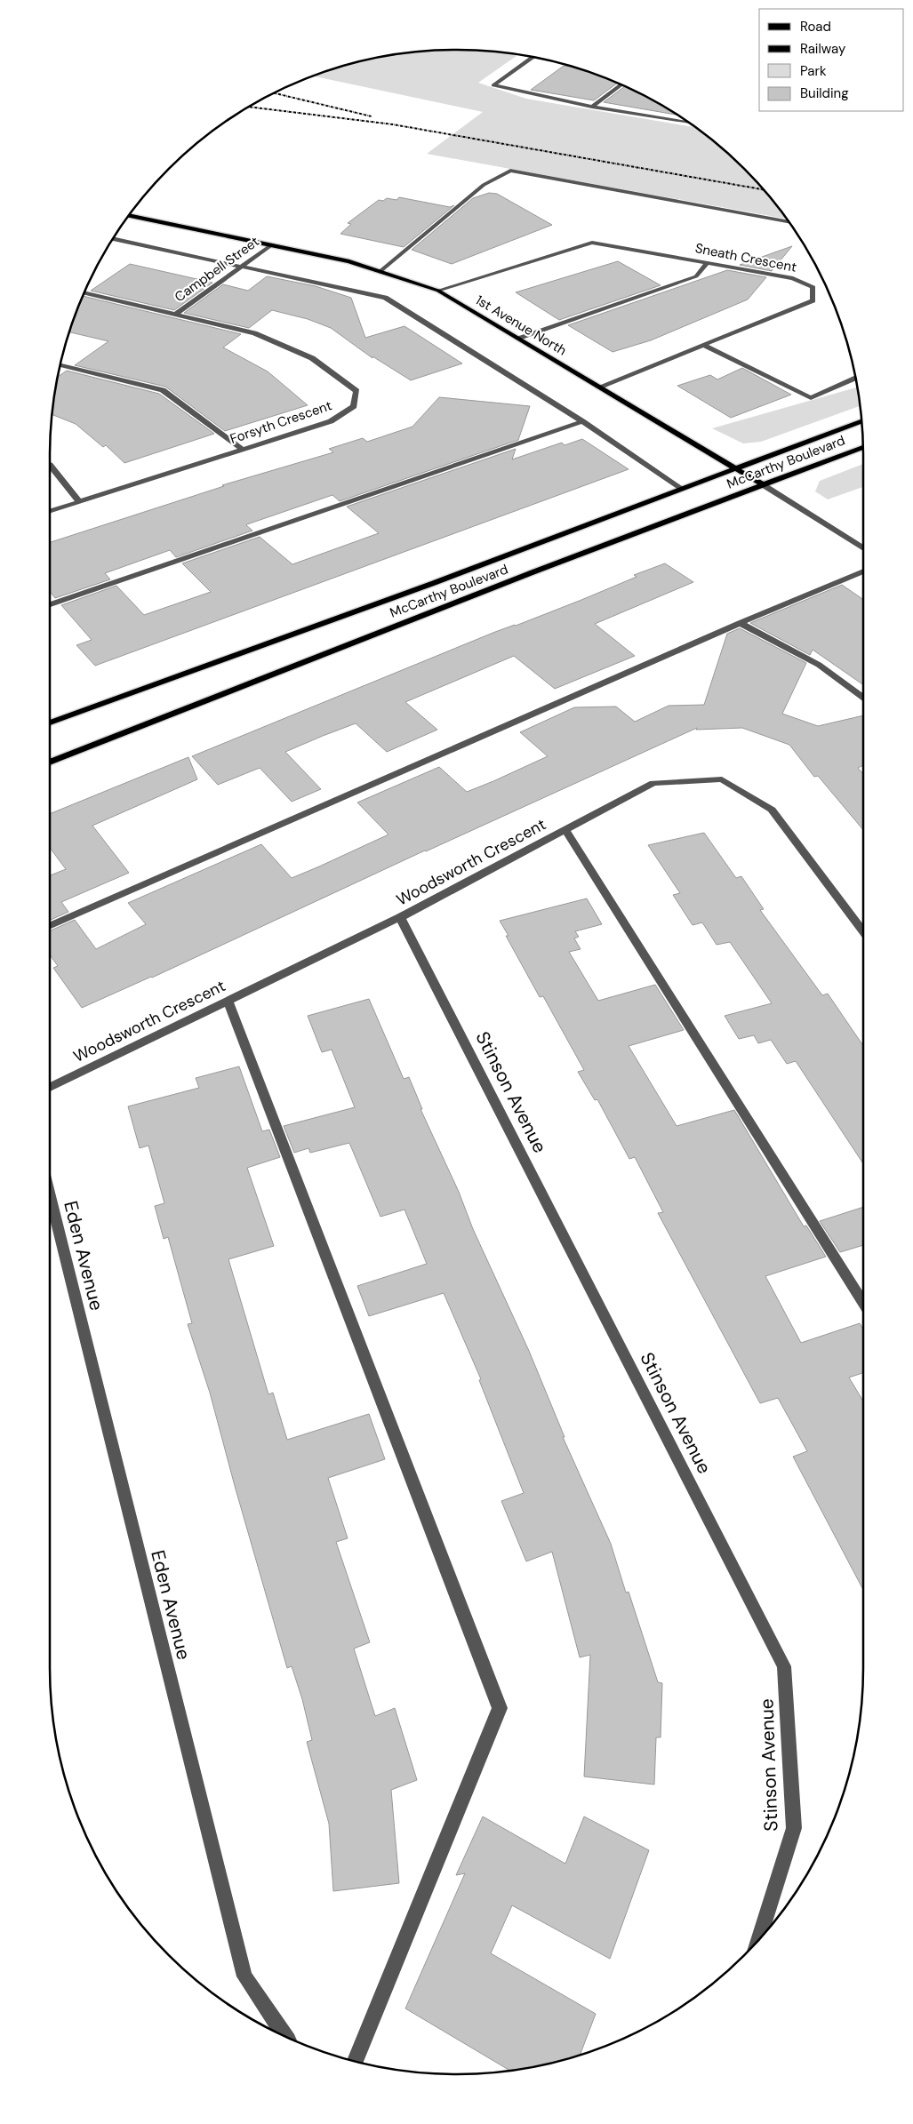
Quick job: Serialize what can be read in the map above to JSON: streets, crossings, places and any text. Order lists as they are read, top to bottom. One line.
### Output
{"streets":{"main road":["1st Avenue North","McCarthy Boulevard"],"street":["Sneath Crescent","Campbell Street","Forsyth Crescent","Woodsworth Crescent","Stinson Avenue","Eden Avenue"]},"crossings":[["Sneath Crescent","1st Avenue North"],["Campbell Street","1st Avenue North"],["Campbell Street","Forsyth Crescent"],["1st Avenue North","McCarthy Boulevard"],["Woodsworth Crescent","Stinson Avenue"]],"legend":["Road","Railway","Park","Building"]}
